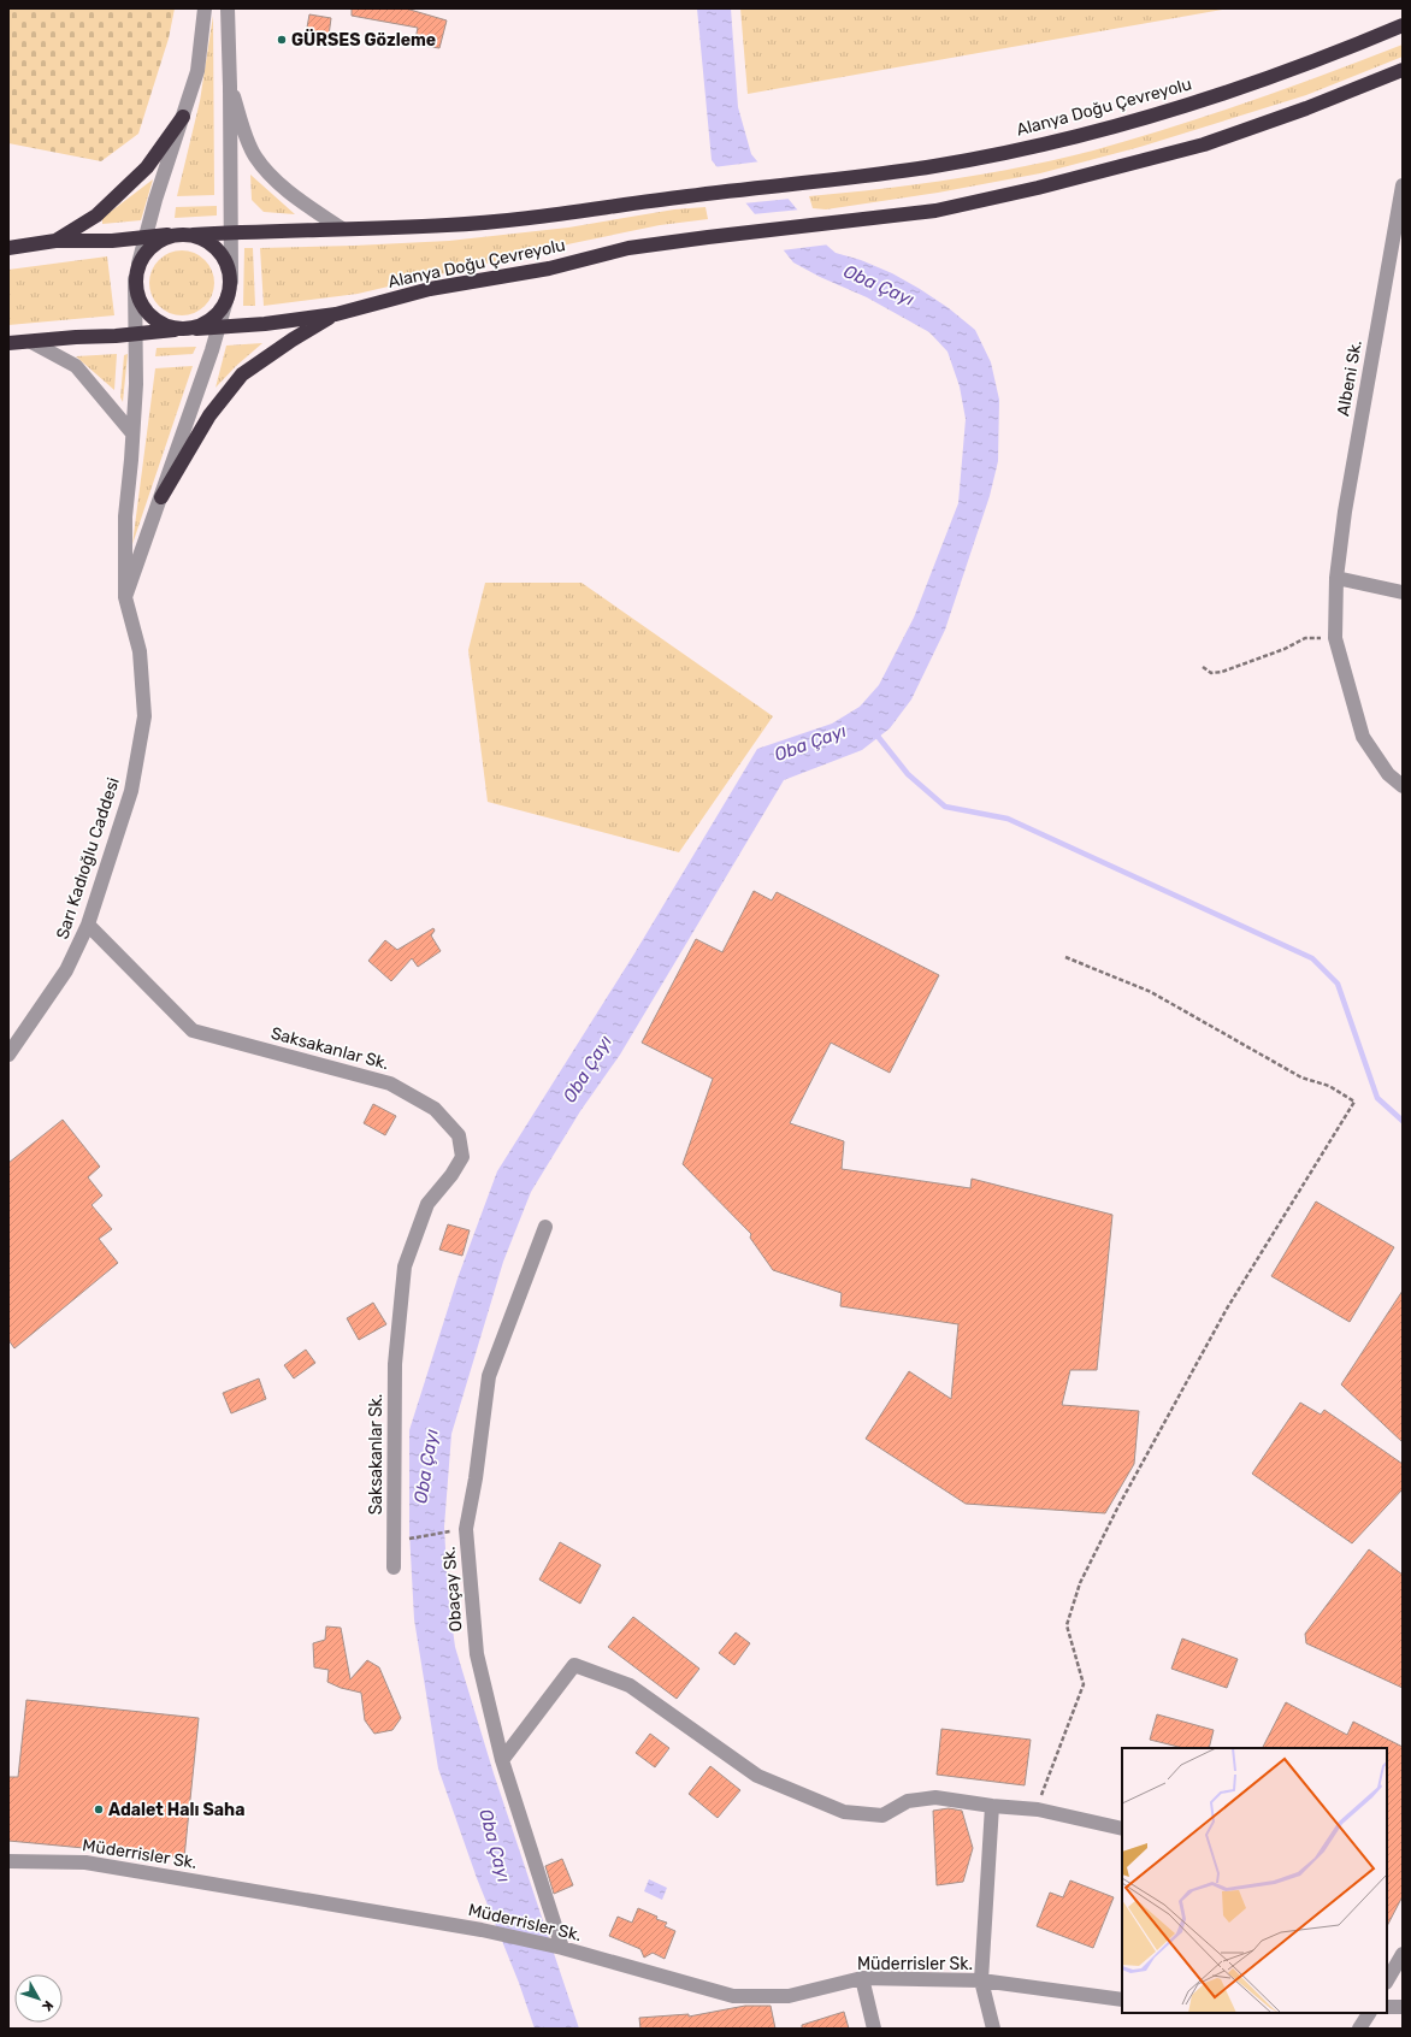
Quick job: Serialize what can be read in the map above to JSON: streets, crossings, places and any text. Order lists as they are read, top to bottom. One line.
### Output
{"streets":{"highway":["Alanya Doğu Çevreyolu"],"street":["Albeni Sk.","Sarı Kadıoğlu Caddesi","Saksakanlar Sk.","Obaçay Sk.","Müderrisler Sk."]},"crossings":[["Alanya Doğu Çevreyolu","Sarı Kadıoğlu Caddesi"],["Sarı Kadıoğlu Caddesi","Saksakanlar Sk."],["Obaçay Sk.","Müderrisler Sk."]],"water":["Oba Çayı"],"places":["GÜRSES Gözleme","Adalet Halı Saha"],"north":"bottom right"}
